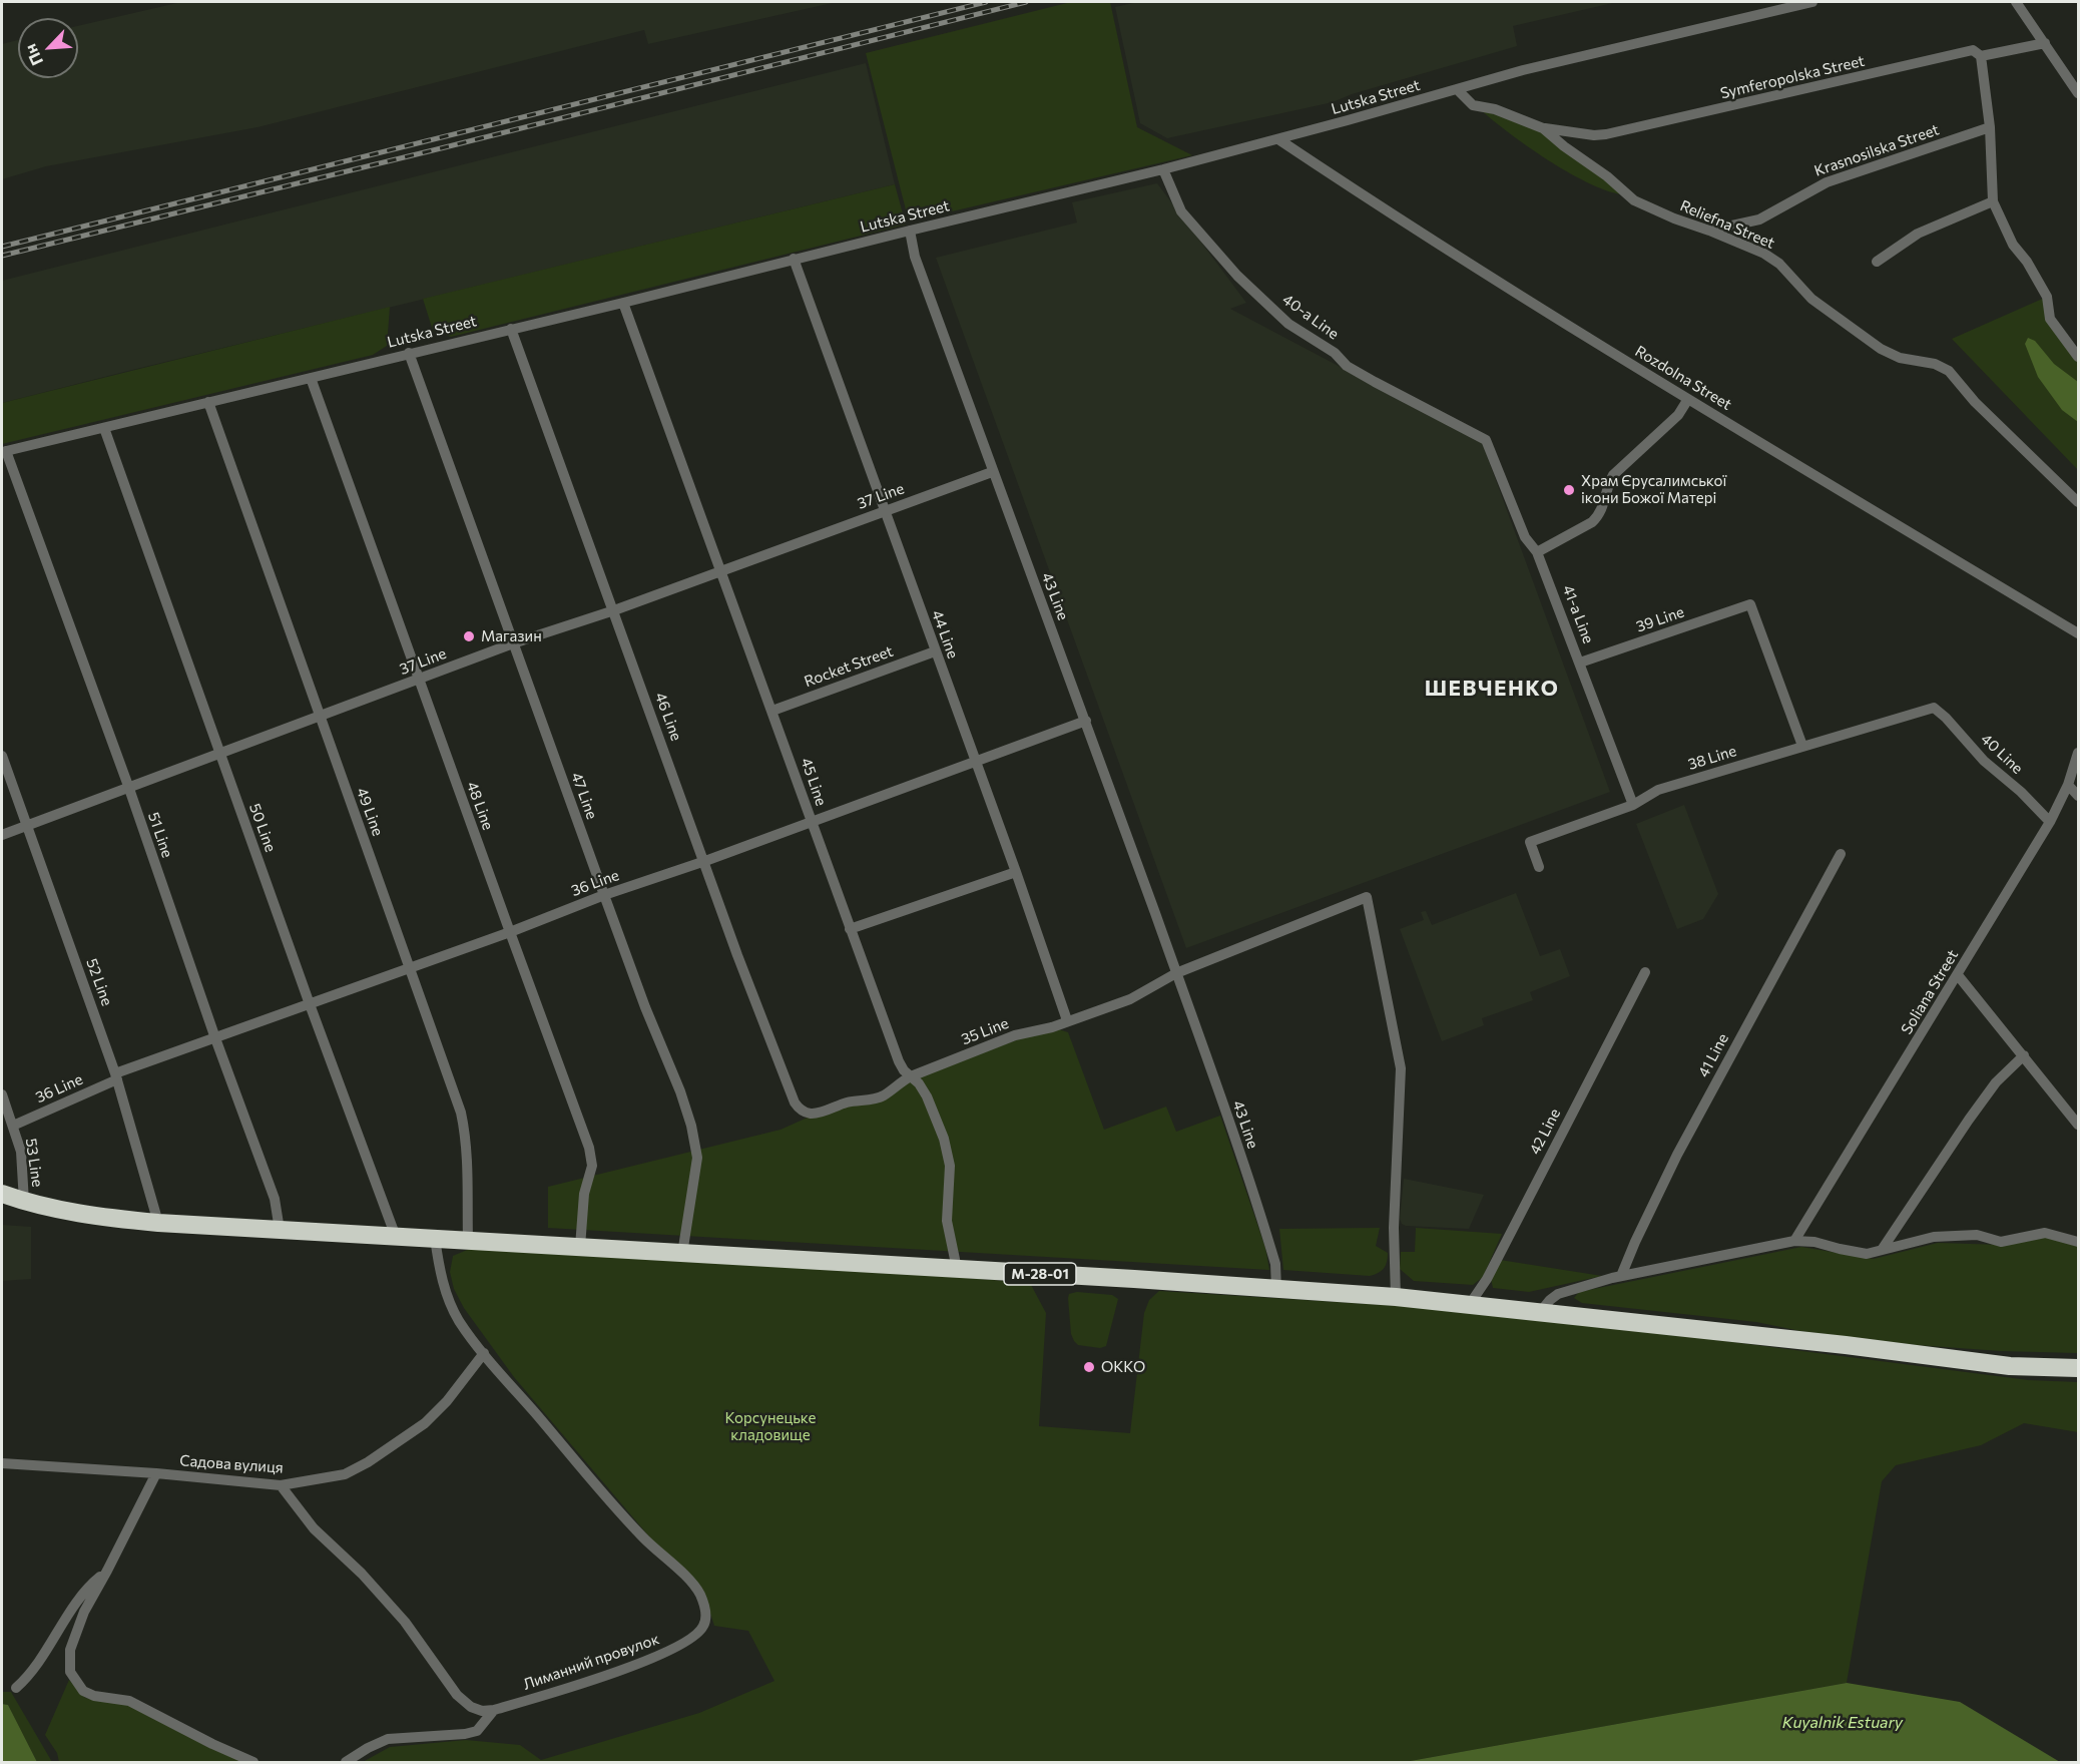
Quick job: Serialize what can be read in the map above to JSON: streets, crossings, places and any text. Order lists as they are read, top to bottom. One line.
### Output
{"streets":{"highway":["М-28-01"],"street":["Symferopolska Street","Lutska Street","Krasnosilska Street","Reliefna Street","40-a Line","Rozdolna Street","37 Line","43 Line","41-a Line","39 Line","44 Line","Rocket Street","46 Line","40 Line","38 Line","45 Line","47 Line","48 Line","49 Line","50 Line","51 Line","36 Line","52 Line","Soliana Street","35 Line","41 Line","42 Line","53 Line","Садова вулиця","Лиманний провулок"]},"crossings":[["Symferopolska Street","Reliefna Street"],["Lutska Street","Reliefna Street"],["Lutska Street","40-a Line"],["Lutska Street","Rozdolna Street"],["Lutska Street","43 Line"],["Lutska Street","44 Line"],["Lutska Street","46 Line"],["Lutska Street","45 Line"],["Lutska Street","47 Line"],["Lutska Street","48 Line"],["Lutska Street","49 Line"],["Lutska Street","50 Line"],["Lutska Street","51 Line"],["Krasnosilska Street","Reliefna Street"],["40-a Line","41-a Line"],["37 Line","43 Line"],["37 Line","44 Line"],["37 Line","46 Line"],["37 Line","45 Line"],["37 Line","47 Line"],["37 Line","48 Line"],["37 Line","49 Line"],["37 Line","50 Line"],["37 Line","51 Line"],["37 Line","52 Line"],["43 Line","36 Line"],["43 Line","35 Line"],["43 Line","М-28-01"],["41-a Line","39 Line"],["41-a Line","38 Line"],["39 Line","38 Line"],["44 Line","Rocket Street"],["44 Line","36 Line"],["44 Line","35 Line"],["Rocket Street","45 Line"],["46 Line","36 Line"],["46 Line","35 Line"],["40 Line","38 Line"],["40 Line","Soliana Street"],["45 Line","36 Line"],["45 Line","35 Line"],["45 Line","М-28-01"],["47 Line","36 Line"],["47 Line","М-28-01"],["48 Line","36 Line"],["48 Line","М-28-01"],["49 Line","36 Line"],["49 Line","М-28-01"],["50 Line","36 Line"],["50 Line","М-28-01"],["51 Line","36 Line"],["51 Line","М-28-01"],["36 Line","52 Line"],["36 Line","53 Line"],["52 Line","М-28-01"],["42 Line","М-28-01"],["53 Line","М-28-01"],["М-28-01","Лиманний провулок"],["Садова вулиця","Лиманний провулок"]],"districts":["ШЕВЧЕНКО"],"water":["Kuyalnik Estuary"],"parks":["Корсунецьке кладовище"],"places":["Храм Єрусалимської ікони Божої Матері","Магазин","OKKO"],"north":"bottom left"}
